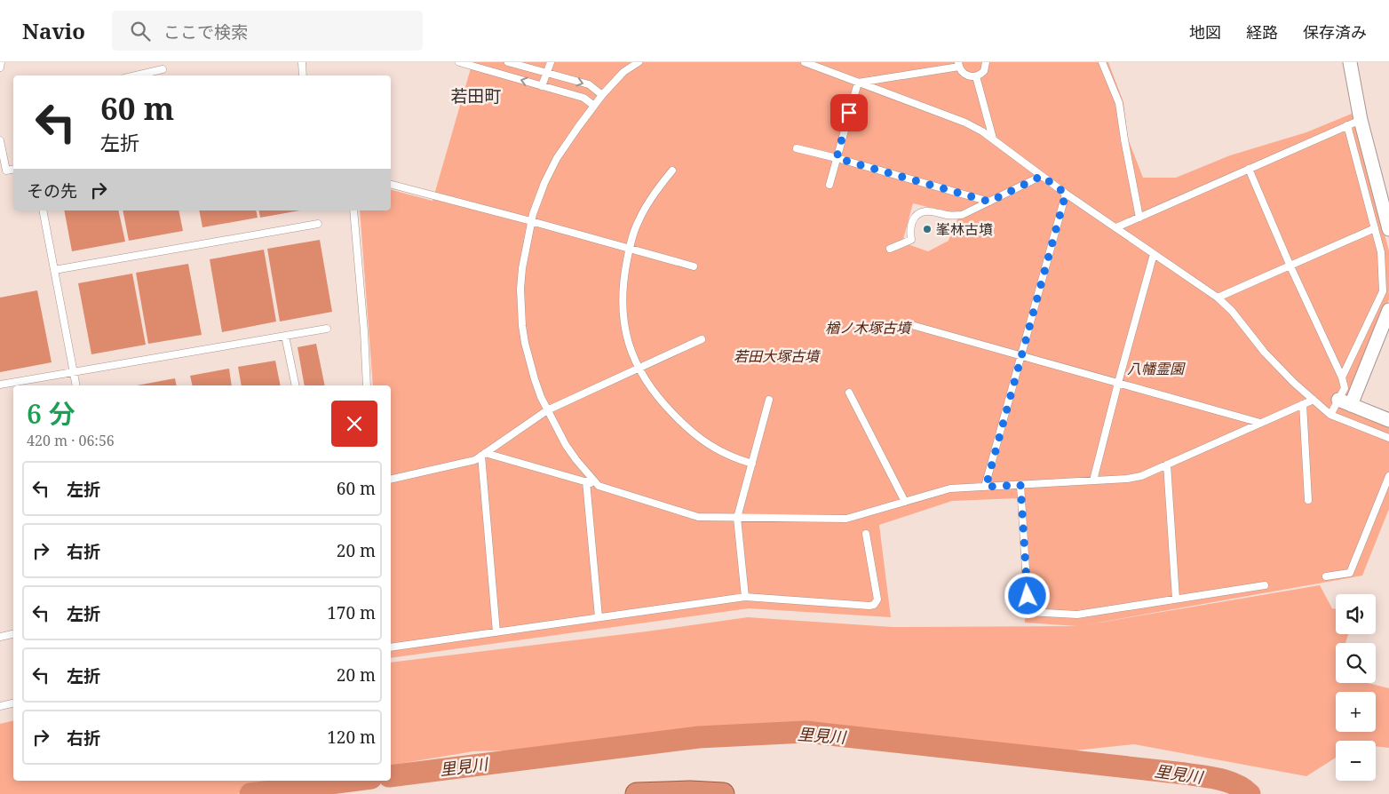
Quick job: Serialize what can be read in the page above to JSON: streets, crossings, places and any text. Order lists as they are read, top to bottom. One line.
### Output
{"districts":["若田町"],"water":["里見川"],"parks":["楢ノ木塚古墳","若田大塚古墳","八幡霊園"],"places":["峯林古墳"],"page":{"header":"Navio","search":"ここで検索","nav":["地図","経路","保存済み"],"turn":["60 m","左折"],"then":"その先","heading":["6 分","420 m · 06:56"],"list":[{"name":"左折","value":"60 m"},{"name":"右折","value":"20 m"},{"name":"左折","value":"170 m"},{"name":"左折","value":"20 m"},{"name":"右折","value":"120 m"}],"map_buttons":["+","−"]}}
